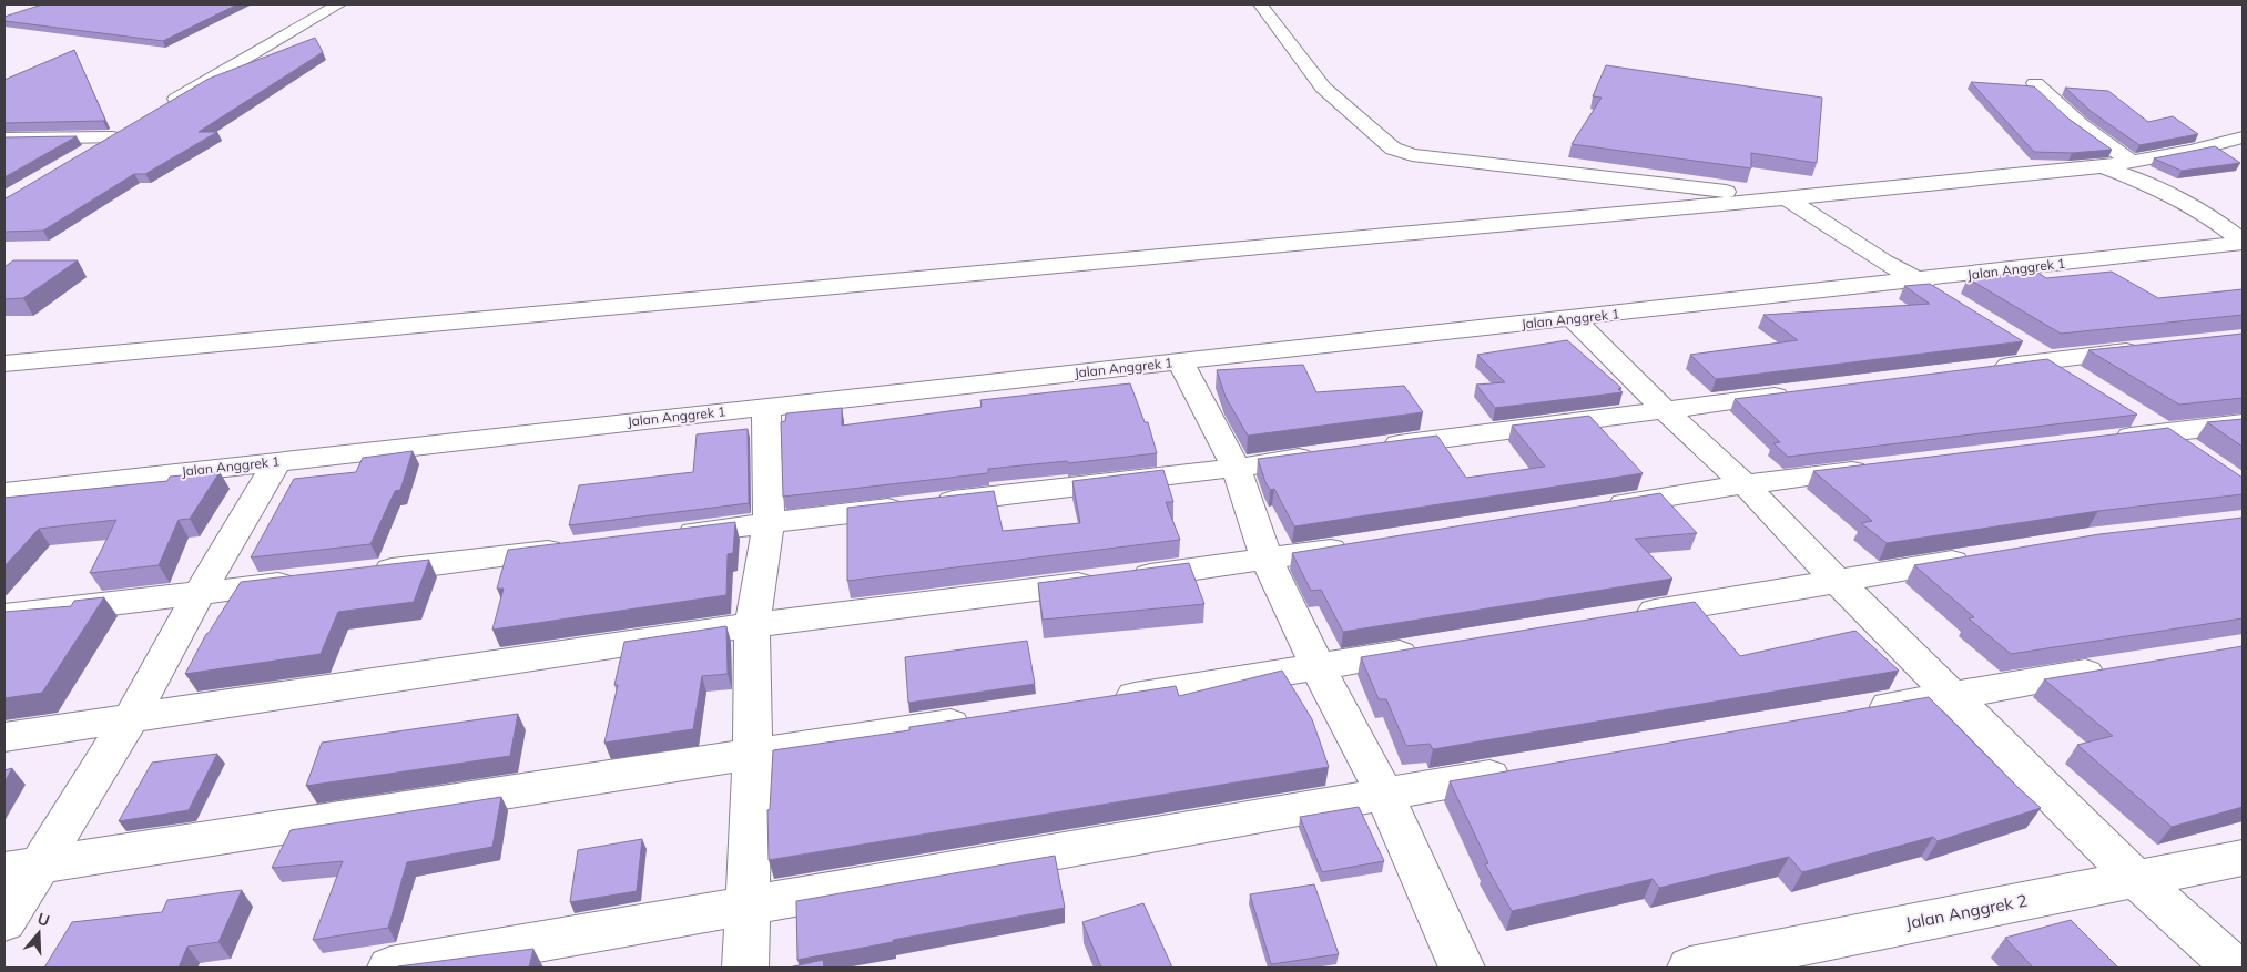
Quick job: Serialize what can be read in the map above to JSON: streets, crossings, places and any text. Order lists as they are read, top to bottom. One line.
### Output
{"streets":{"street":["Jalan Anggrek 1","Jalan Anggrek 2"]},"north":"top"}
